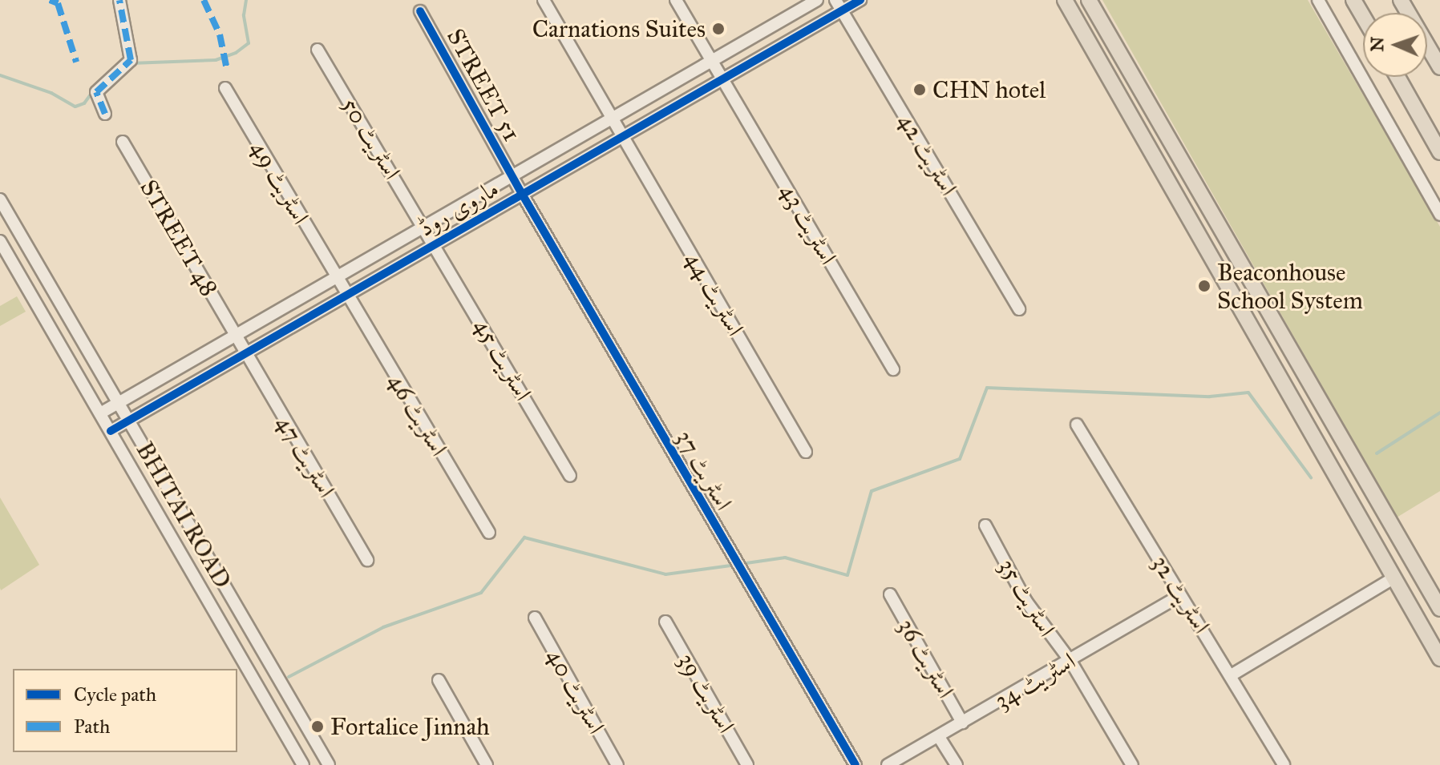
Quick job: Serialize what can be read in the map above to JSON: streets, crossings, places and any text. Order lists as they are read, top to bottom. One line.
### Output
{"streets":{"street":["STREET 51","اسٹریٹ 50","اسٹریٹ 42","اسٹریٹ 49","ماروی روڈ","اسٹریٹ 43","STREET 48","اسٹریٹ 44","اسٹریٹ 45","اسٹریٹ 46","اسٹریٹ 47","اسٹریٹ 37","BHITAI ROAD","اسٹریٹ 32","اسٹریٹ 35","اسٹریٹ 36","اسٹریٹ 34","اسٹریٹ 40","اسٹریٹ 39"]},"crossings":[["STREET 51","ماروی روڈ"],["STREET 51","اسٹریٹ 37"],["اسٹریٹ 50","ماروی روڈ"],["اسٹریٹ 50","اسٹریٹ 45"],["اسٹریٹ 42","ماروی روڈ"],["اسٹریٹ 49","ماروی روڈ"],["اسٹریٹ 49","اسٹریٹ 46"],["ماروی روڈ","اسٹریٹ 43"],["ماروی روڈ","STREET 48"],["ماروی روڈ","اسٹریٹ 44"],["ماروی روڈ","اسٹریٹ 45"],["ماروی روڈ","اسٹریٹ 46"],["ماروی روڈ","اسٹریٹ 47"],["ماروی روڈ","اسٹریٹ 37"],["ماروی روڈ","BHITAI ROAD"],["STREET 48","اسٹریٹ 47"],["اسٹریٹ 32","اسٹریٹ 34"],["اسٹریٹ 35","اسٹریٹ 34"],["اسٹریٹ 36","اسٹریٹ 34"]],"places":["Carnations Suites","CHN hotel","Beaconhouse School System","Fortalice Jinnah"],"legend":["Cycle path","Path"],"north":"left"}
